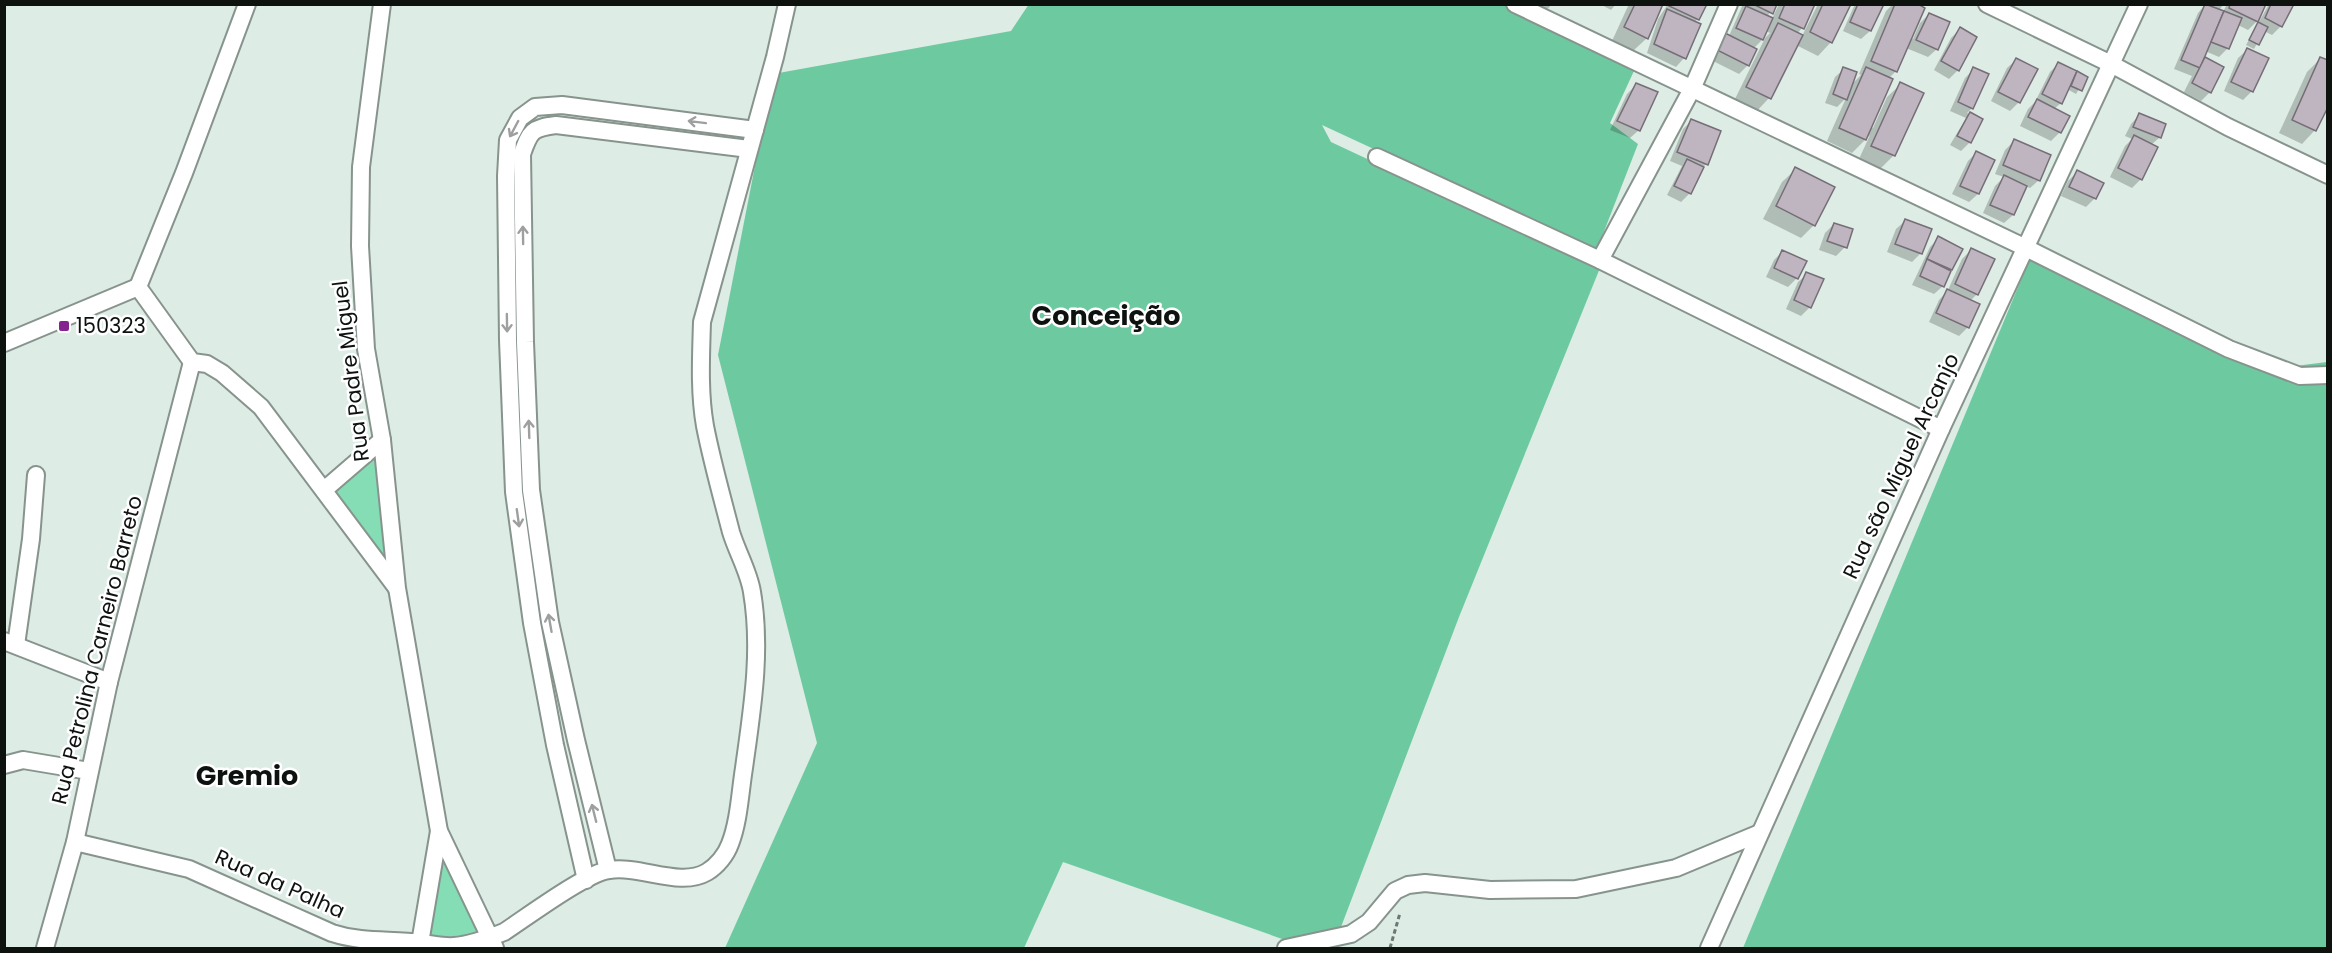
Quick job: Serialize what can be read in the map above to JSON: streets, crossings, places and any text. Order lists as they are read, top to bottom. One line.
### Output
{"streets":{"street":["Rua Padre Miguel","Rua são Miguel Arcanjo","Rua Petrolina Carneiro Barreto","Rua da Palha"]},"crossings":[["Rua Petrolina Carneiro Barreto","Rua da Palha"]],"districts":["Conceição","Gremio"],"places":{"transit":["150323"]}}
